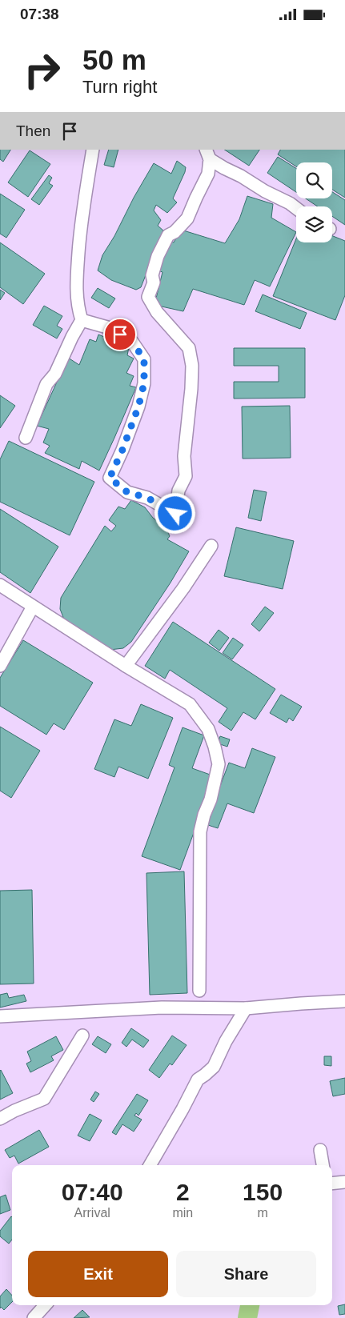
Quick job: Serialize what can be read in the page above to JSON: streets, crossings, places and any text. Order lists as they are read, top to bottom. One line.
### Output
{"page":{"status":"07:38","turn":["50 m","Turn right"],"then":"Then","eta":["07:40","Arrival","2","min","150","m"],"buttons":["Exit","Share"]}}
